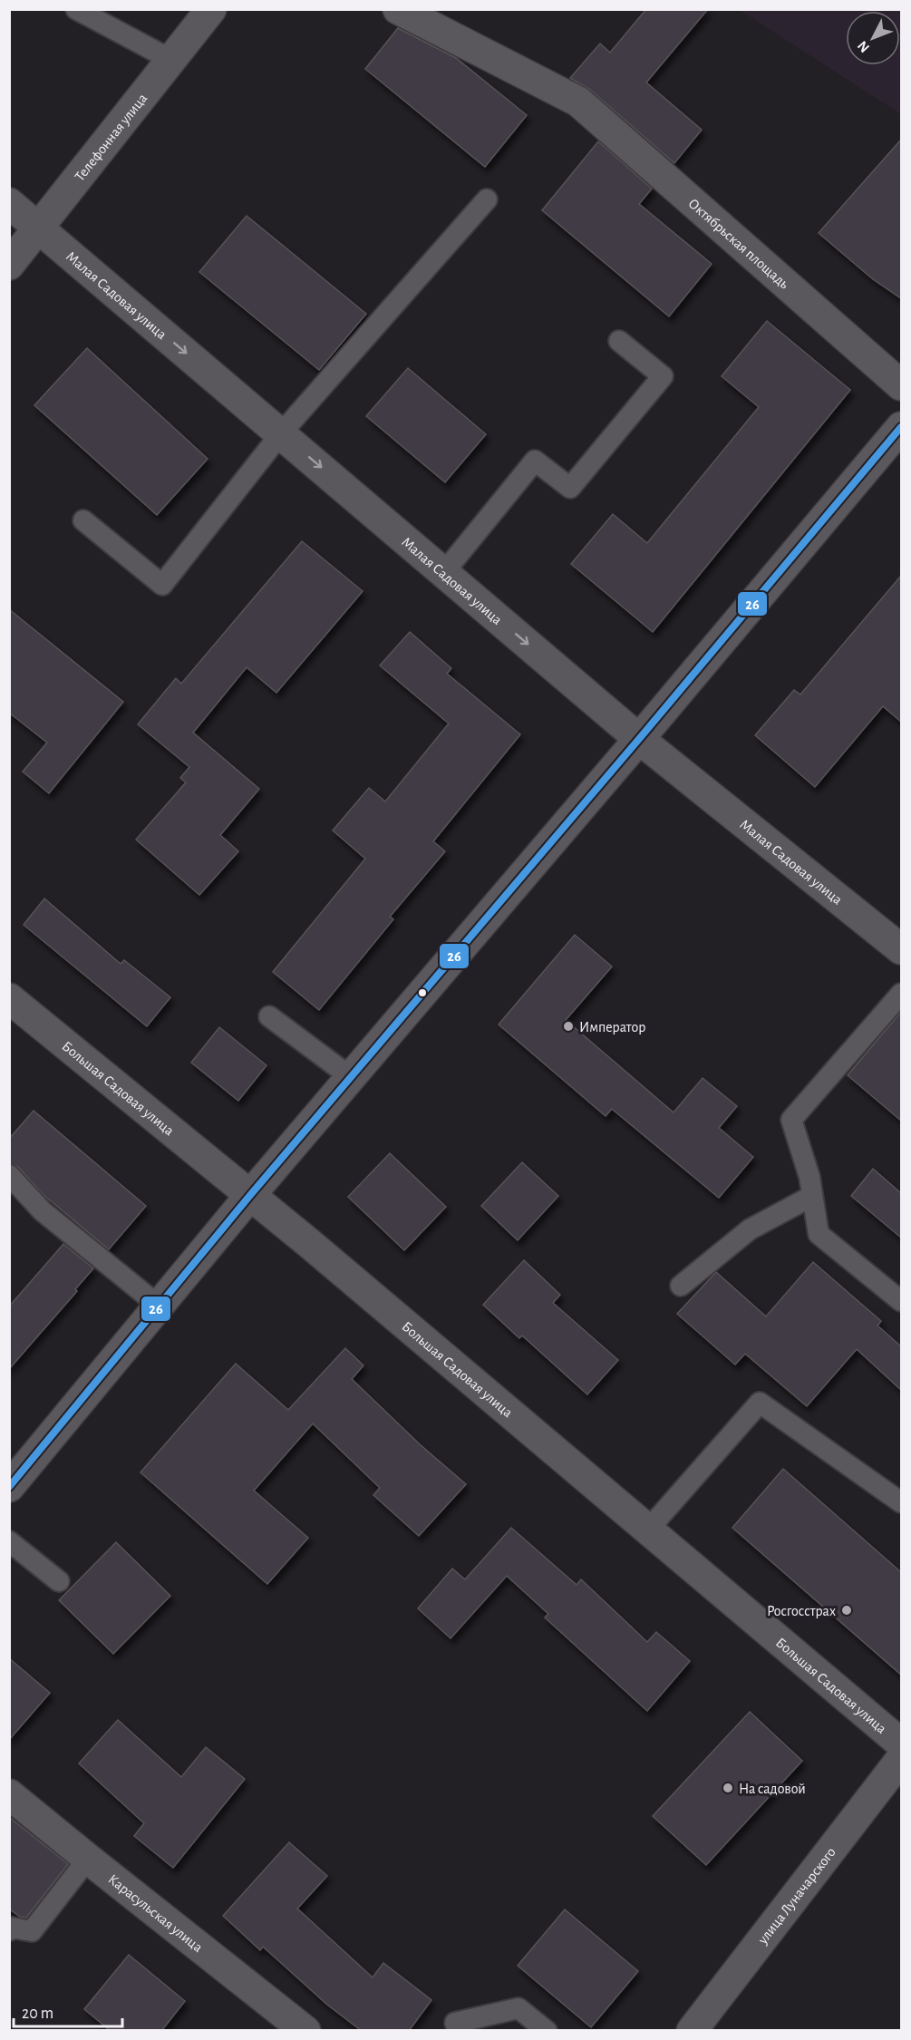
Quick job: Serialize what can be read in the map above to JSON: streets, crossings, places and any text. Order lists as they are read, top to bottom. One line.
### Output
{"streets":{"street":["Телефонная улица","Октябрьская площадь","Малая Садовая улица","Большая Садовая улица","улица Луначарского","Карасульская улица"]},"crossings":[["Телефонная улица","Малая Садовая улица"]],"one_way":["Малая Садовая улица"],"places":["Император","Росгосстрах","На садовой"],"lines":["transit line 26"],"scale_bar":"20 m","north":"bottom left"}
